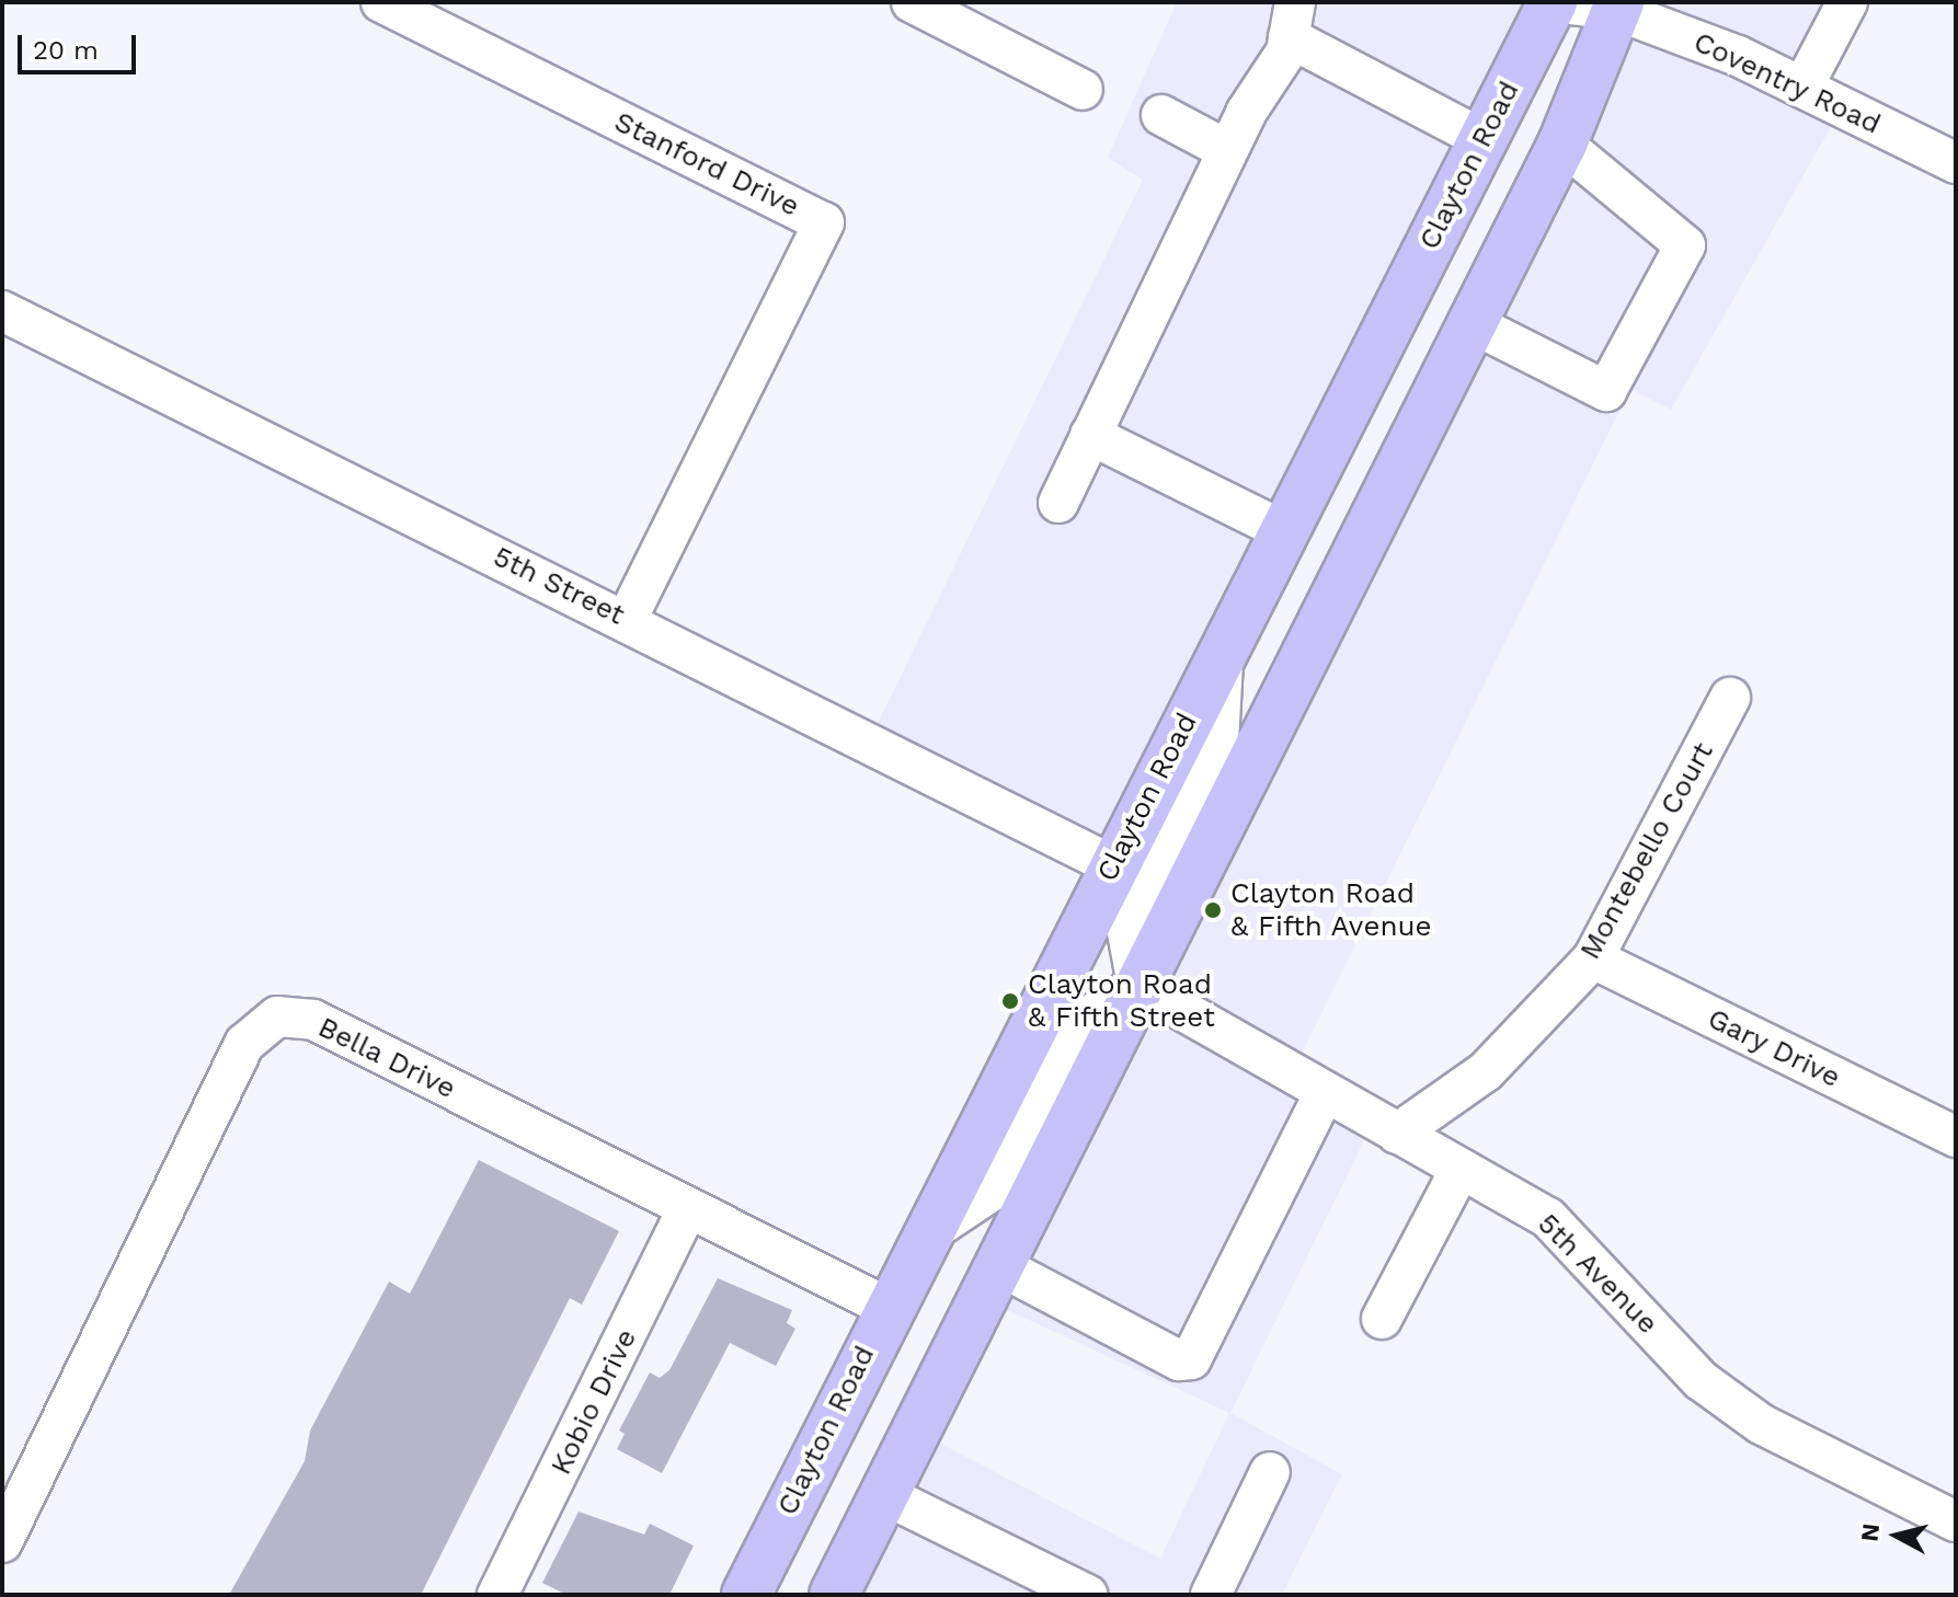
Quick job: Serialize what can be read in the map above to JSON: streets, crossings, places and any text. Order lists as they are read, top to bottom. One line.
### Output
{"streets":{"main road":["Clayton Road"],"street":["Coventry Road","Stanford Drive","5th Street","Montebello Court","Gary Drive","Bella Drive","5th Avenue","Kobio Drive"]},"crossings":[["Coventry Road","Clayton Road"],["Stanford Drive","5th Street"],["Clayton Road","5th Street"],["Clayton Road","Bella Drive"],["Montebello Court","Gary Drive"],["Montebello Court","5th Avenue"],["Bella Drive","Kobio Drive"]],"places":["Clayton Road & Fifth Avenue","Clayton Road & Fifth Street"],"scale_bar":"20 m","north":"left"}
